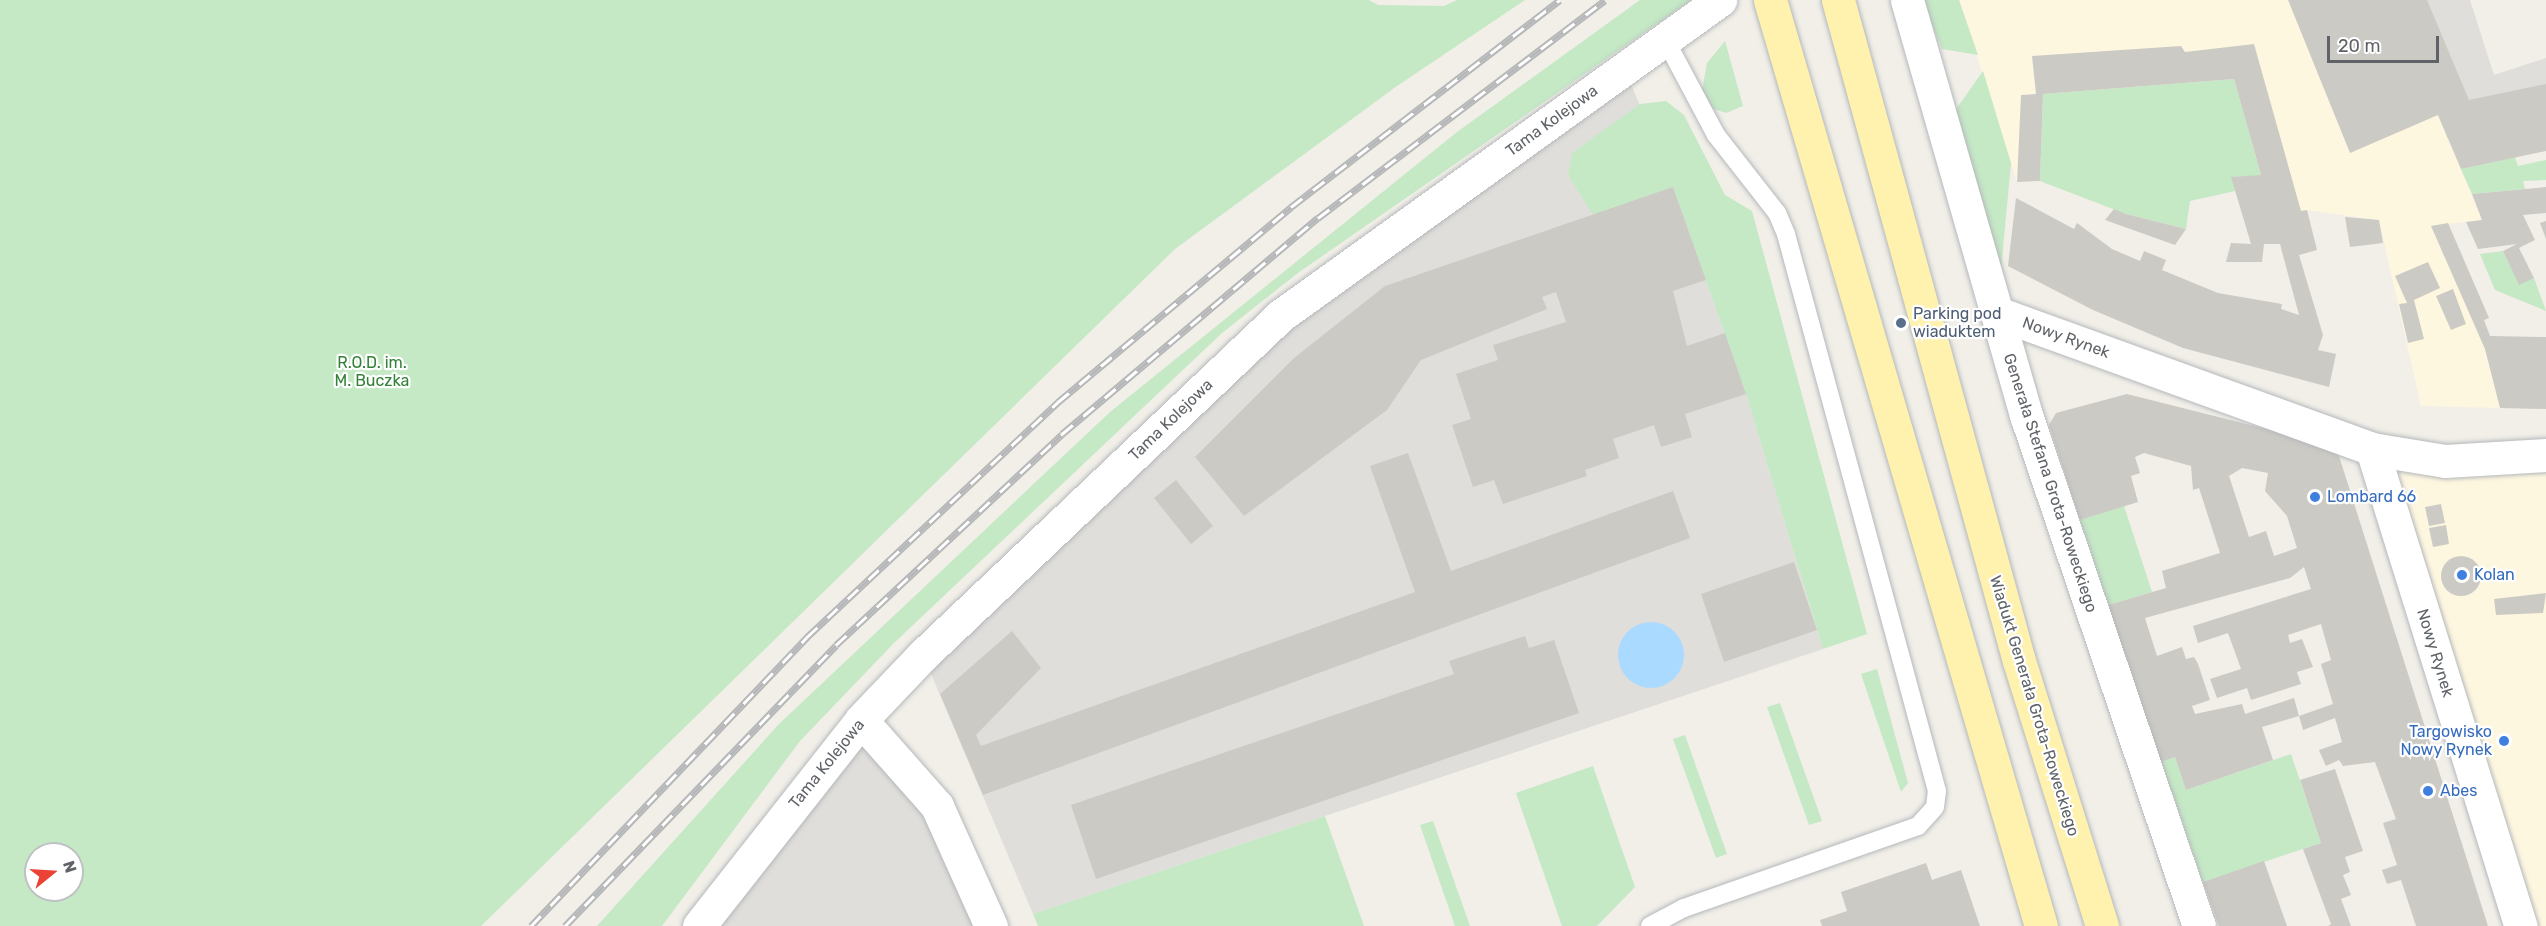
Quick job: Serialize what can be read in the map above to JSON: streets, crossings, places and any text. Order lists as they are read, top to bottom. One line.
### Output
{"streets":{"main road":["Wiadukt Generała Grota-Roweckiego"],"street":["Tama Kolejowa","Nowy Rynek","Generała Stefana Grota-Roweckiego"]},"crossings":[["Nowy Rynek","Generała Stefana Grota-Roweckiego"]],"parks":["R.O.D. im. M. Buczka"],"places":["Parking pod wiaduktem","Lombard 66","Kolan","Targowisko Nowy Rynek","Abes"],"scale_bar":"20 m","north":"right"}
